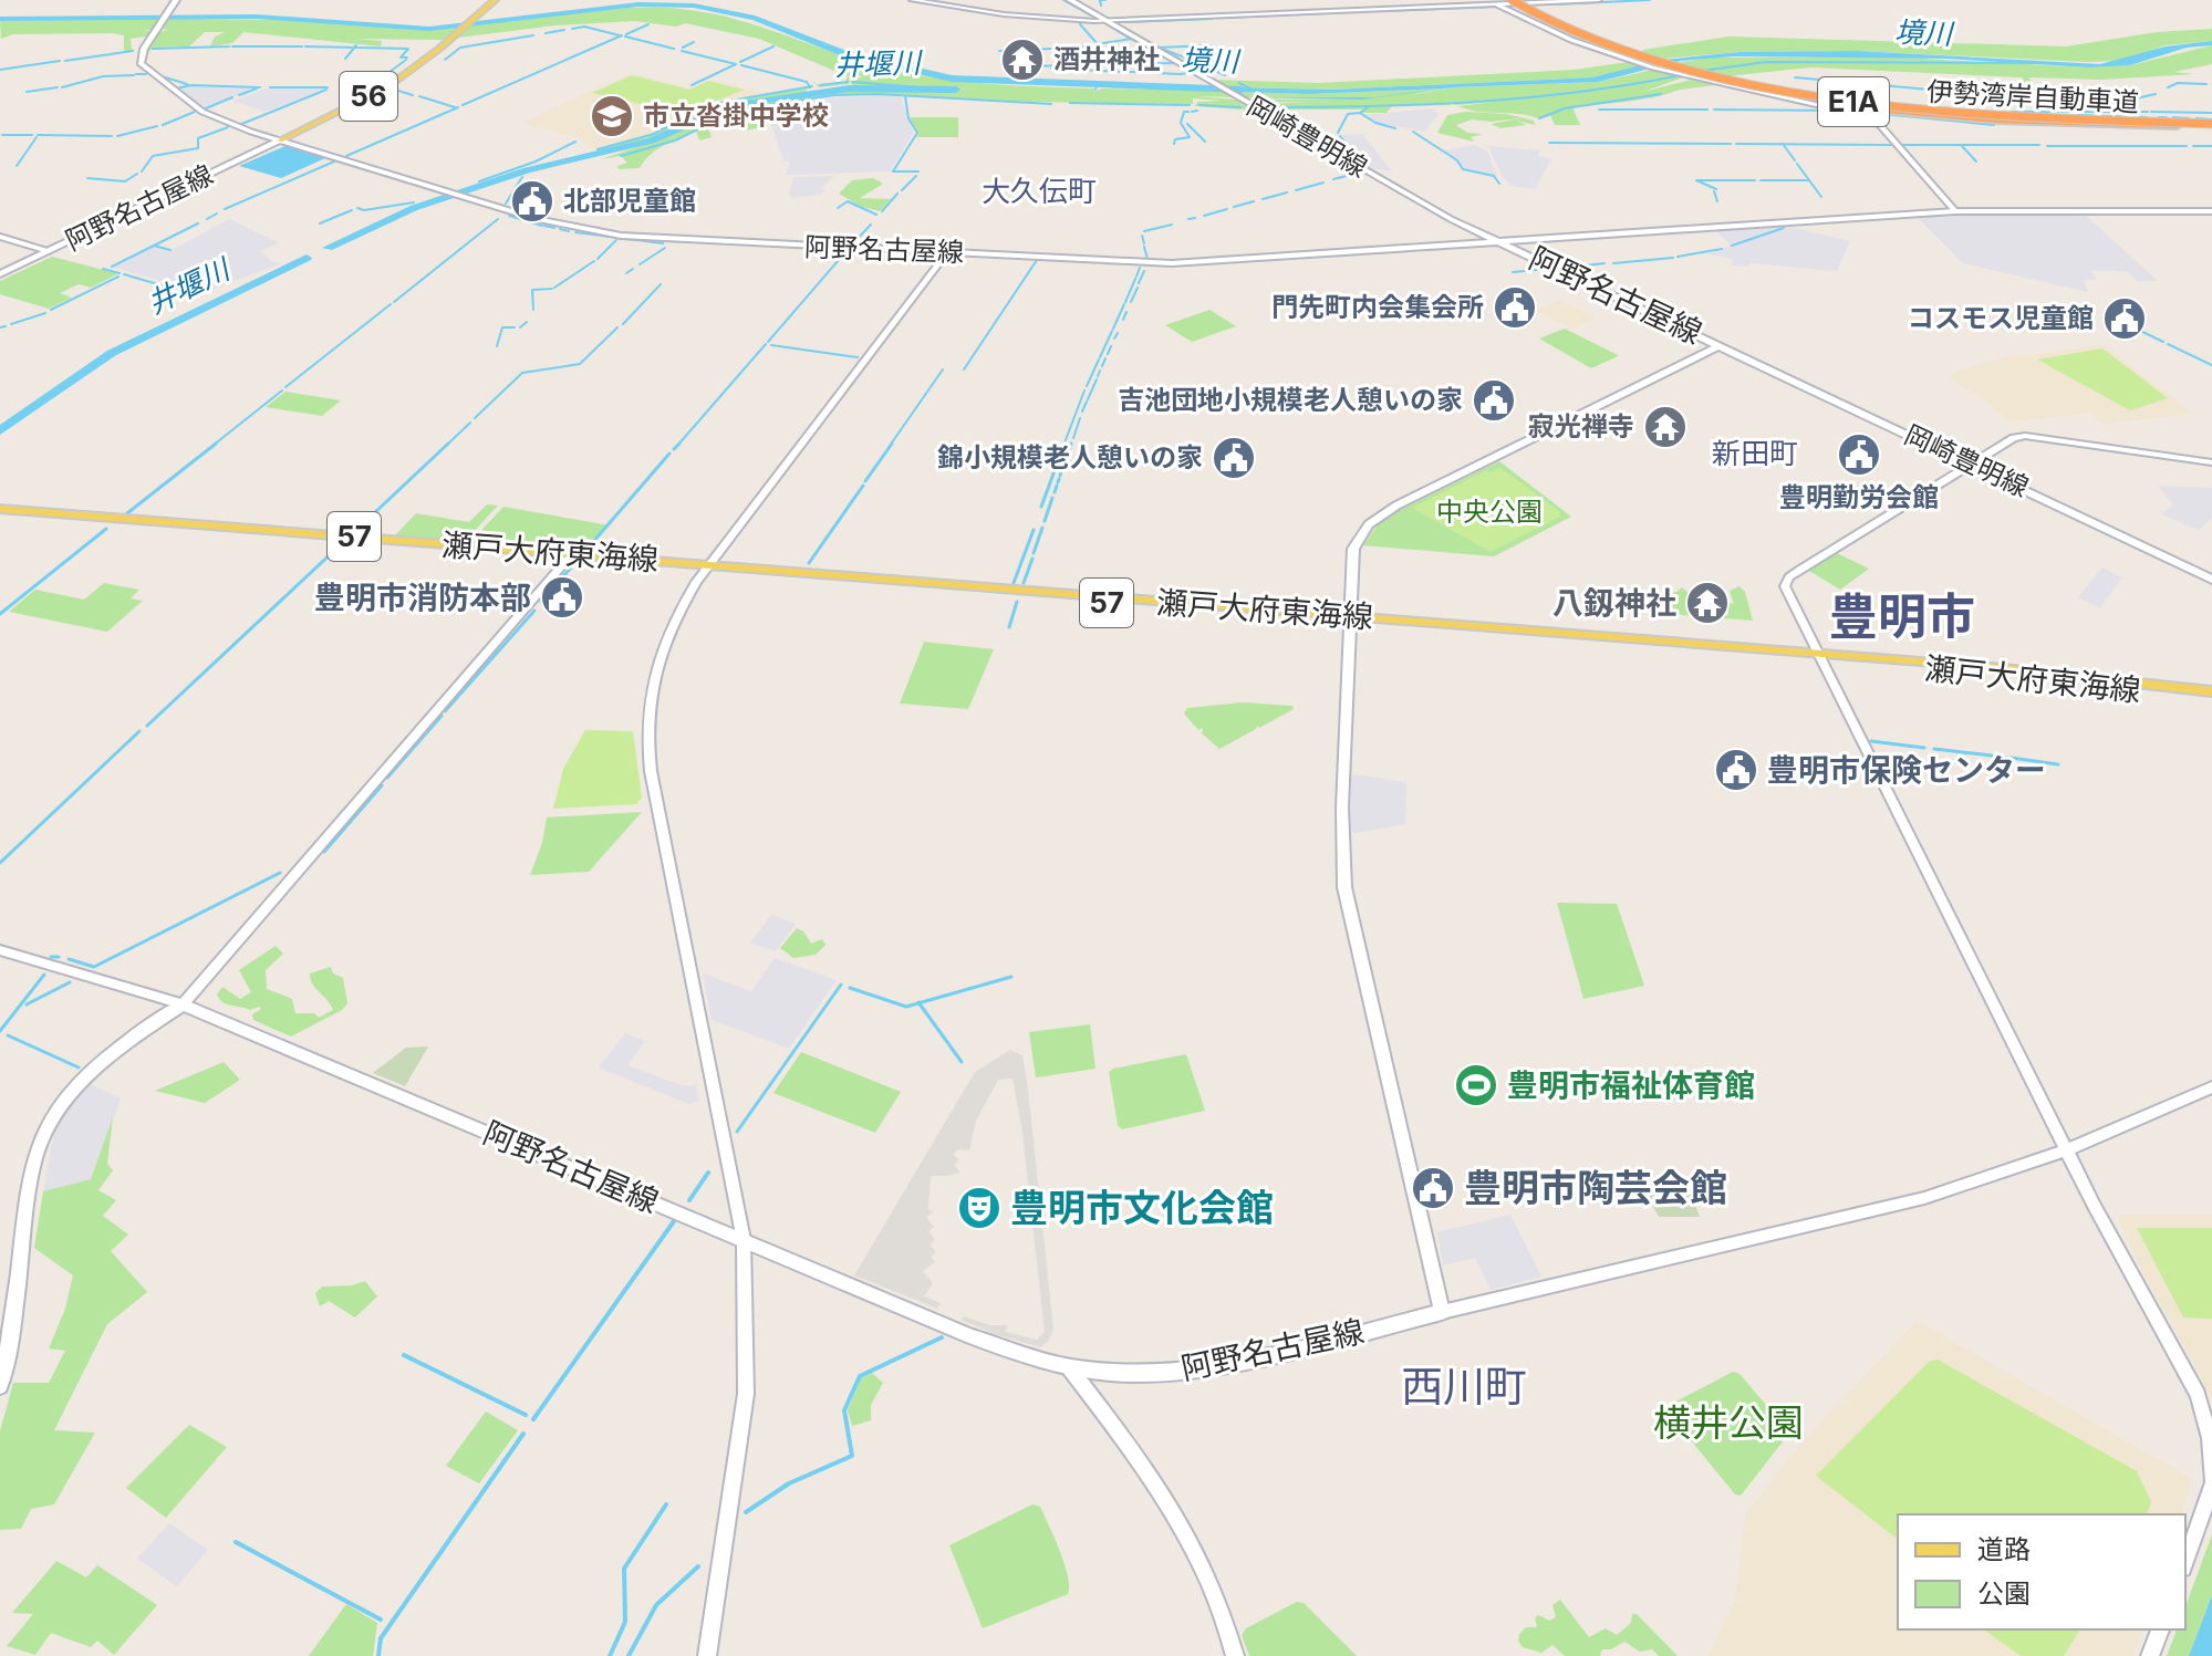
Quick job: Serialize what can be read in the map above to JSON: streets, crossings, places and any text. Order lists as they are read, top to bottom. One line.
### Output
{"streets":{"highway":["伊勢湾岸自動車道","E1A"],"main road":["56","岡崎豊明線","阿野名古屋線","57","瀬戸大府東海線"]},"crossings":[["56","阿野名古屋線"],["岡崎豊明線","阿野名古屋線"],["阿野名古屋線","瀬戸大府東海線"]],"districts":["大久伝町","新田町","豊明市","西川町"],"water":["境川","井堰川"],"parks":["中央公園","横井公園"],"places":{"temple":["酒井神社","寂光禅寺","八釼神社"],"school or university":["市立沓掛中学校"],"public building":["北部児童館","門先町内会集会所","コスモス児童館","吉池団地小規模老人憩いの家","豊明勤労会館","錦小規模老人憩いの家","豊明市消防本部","豊明市保険センター","豊明市陶芸会館"],"sports":["豊明市福祉体育館"],"theatre":["豊明市文化会館"]},"legend":["道路","公園"]}
